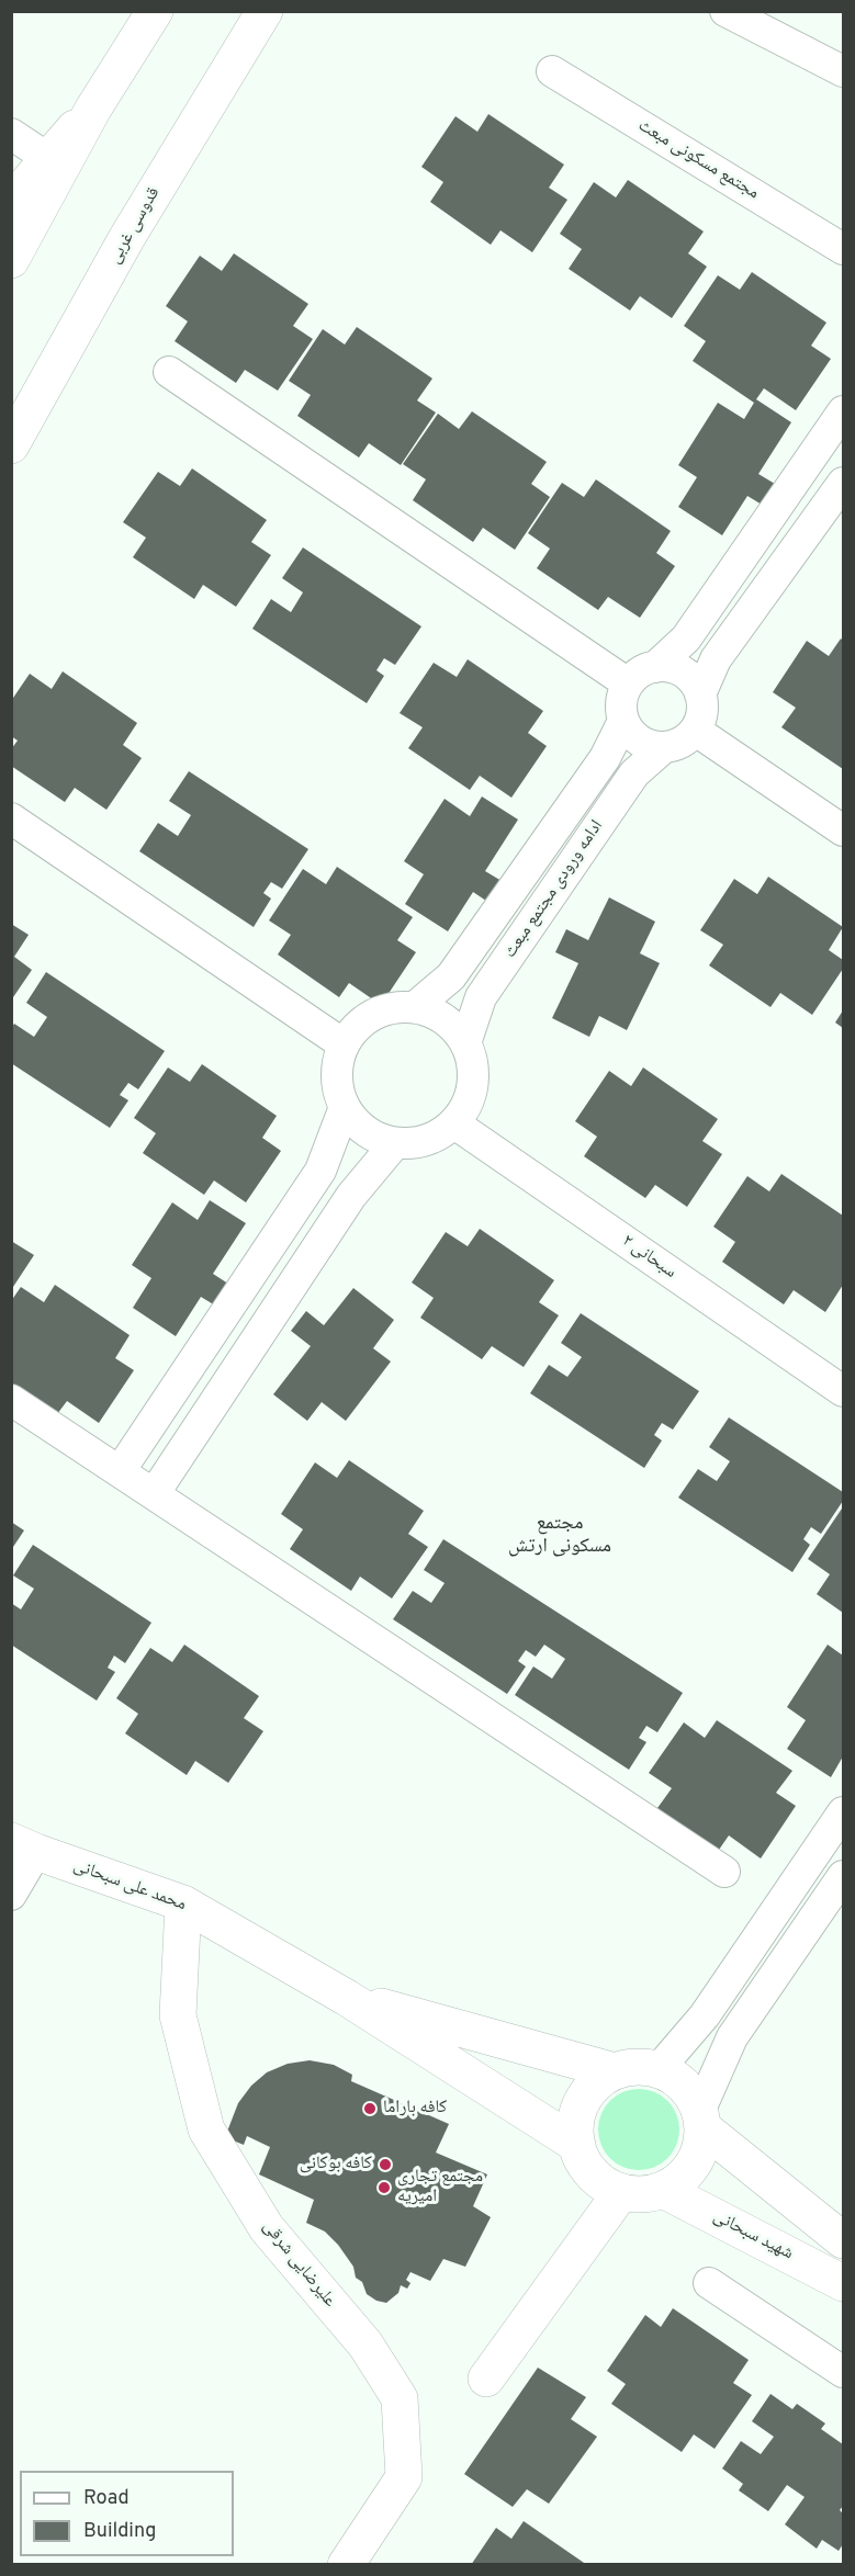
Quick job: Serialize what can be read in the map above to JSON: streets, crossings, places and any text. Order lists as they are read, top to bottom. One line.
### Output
{"streets":{"street":["مجتمع مسکونی مبعث","قدوسی غربی","ادامه ورودی مجتمع مبعث","سبحانی ۲","محمد علی سبحانی","شهید سبحانی","علیرضایی شرقی"]},"crossings":[["ادامه ورودی مجتمع مبعث","سبحانی ۲"],["محمد علی سبحانی","شهید سبحانی"],["محمد علی سبحانی","علیرضایی شرقی"]],"districts":["مجتمع مسکونی ارتش"],"places":["کافه باراما","کافه بوکانی","مجتمع تجاری امیریه"],"legend":["Road","Building"]}
